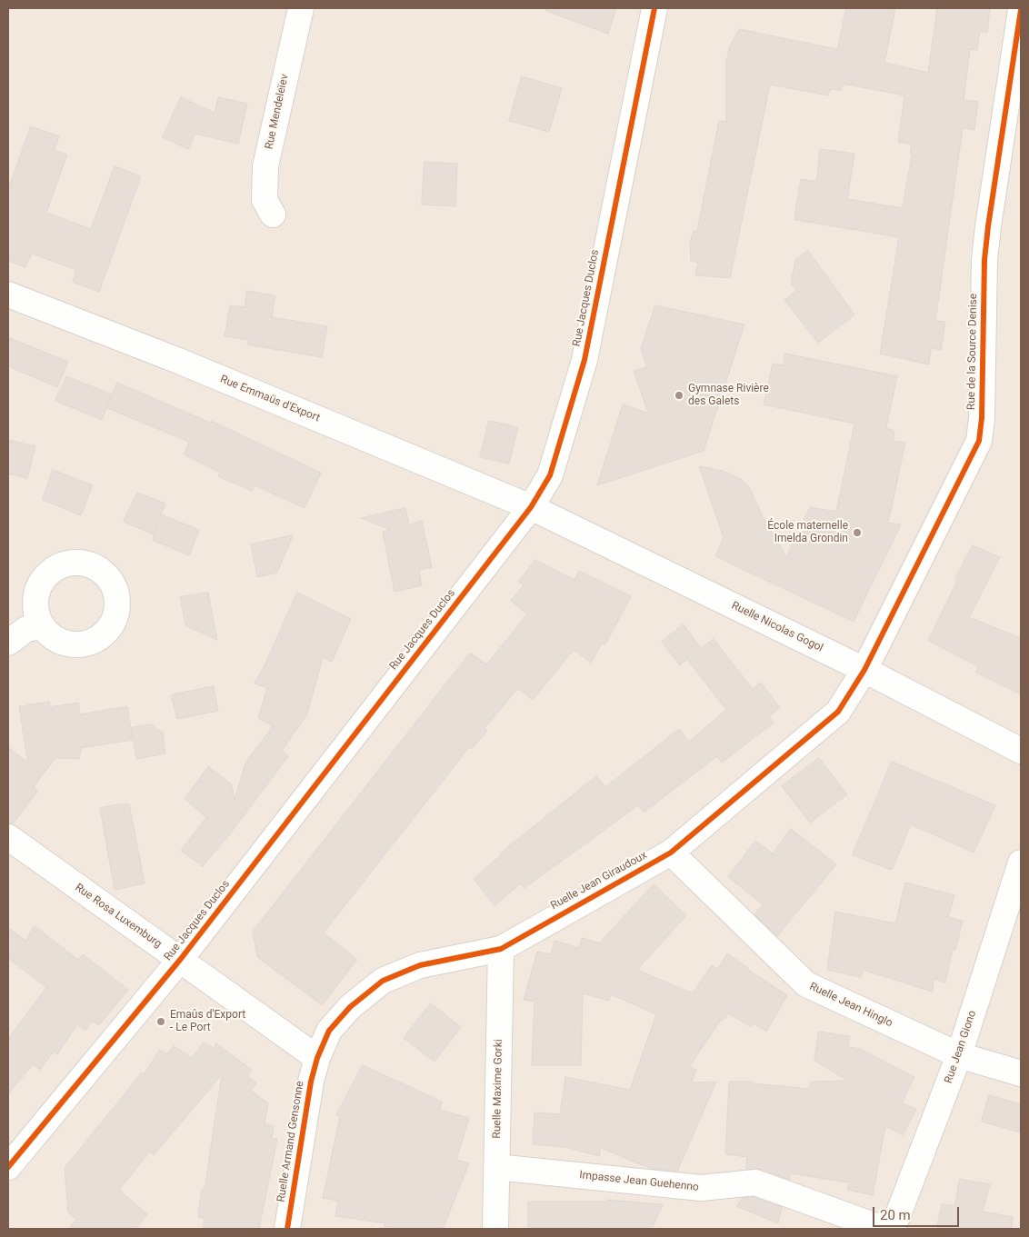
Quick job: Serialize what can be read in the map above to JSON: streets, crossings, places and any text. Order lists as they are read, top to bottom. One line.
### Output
{"streets":{"street":["Rue Mendeleïev","Rue Jacques Duclos","Rue de la Source Denise","Rue Emmaüs d'Export","Ruelle Nicolas Gogol","Ruelle Jean Giraudoux","Rue Rosa Luxemburg","Ruelle Jean Hinglo","Rue Jean Giono","Ruelle Maxime Gorki","Ruelle Armand Gensonne","Impasse Jean Guehenno"]},"crossings":[["Rue Jacques Duclos","Rue Emmaüs d'Export"],["Rue Jacques Duclos","Ruelle Nicolas Gogol"],["Rue Jacques Duclos","Rue Rosa Luxemburg"],["Rue de la Source Denise","Ruelle Nicolas Gogol"],["Rue de la Source Denise","Ruelle Jean Giraudoux"],["Rue Emmaüs d'Export","Ruelle Nicolas Gogol"],["Ruelle Nicolas Gogol","Ruelle Jean Giraudoux"],["Ruelle Jean Giraudoux","Rue Rosa Luxemburg"],["Ruelle Jean Giraudoux","Ruelle Jean Hinglo"],["Ruelle Jean Giraudoux","Ruelle Maxime Gorki"],["Ruelle Jean Giraudoux","Ruelle Armand Gensonne"],["Rue Rosa Luxemburg","Ruelle Armand Gensonne"],["Ruelle Jean Hinglo","Rue Jean Giono"],["Ruelle Maxime Gorki","Impasse Jean Guehenno"]],"places":["Gymnase Rivière des Galets","École maternelle Imelda Grondin","Emaûs d'Export - Le Port"],"scale_bar":"20 m"}
